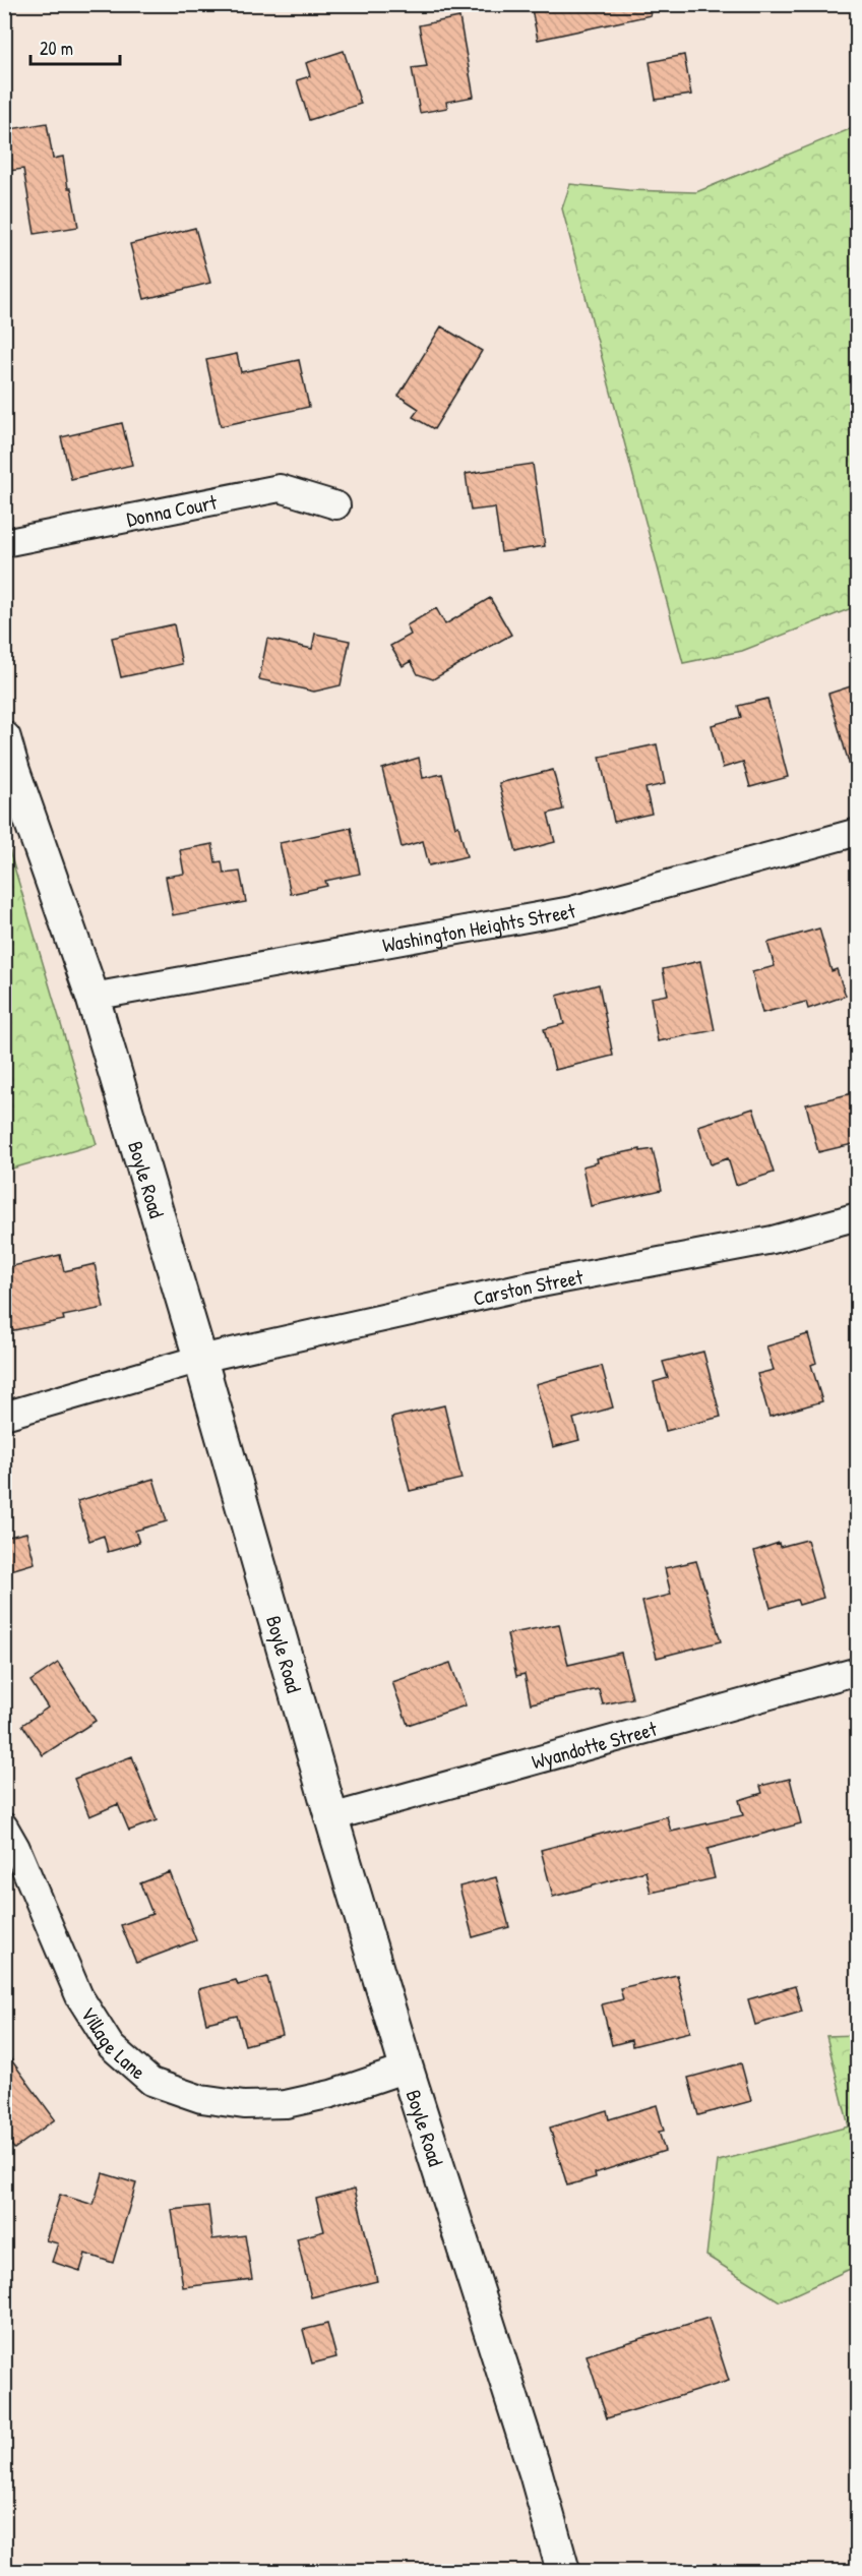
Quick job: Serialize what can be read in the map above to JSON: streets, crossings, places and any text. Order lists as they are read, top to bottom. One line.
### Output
{"streets":{"street":["Donna Court","Washington Heights Street","Boyle Road","Carston Street","Wyandotte Street","Village Lane"]},"crossings":[["Washington Heights Street","Boyle Road"],["Boyle Road","Carston Street"],["Boyle Road","Wyandotte Street"],["Boyle Road","Village Lane"]],"scale_bar":"20 m"}
